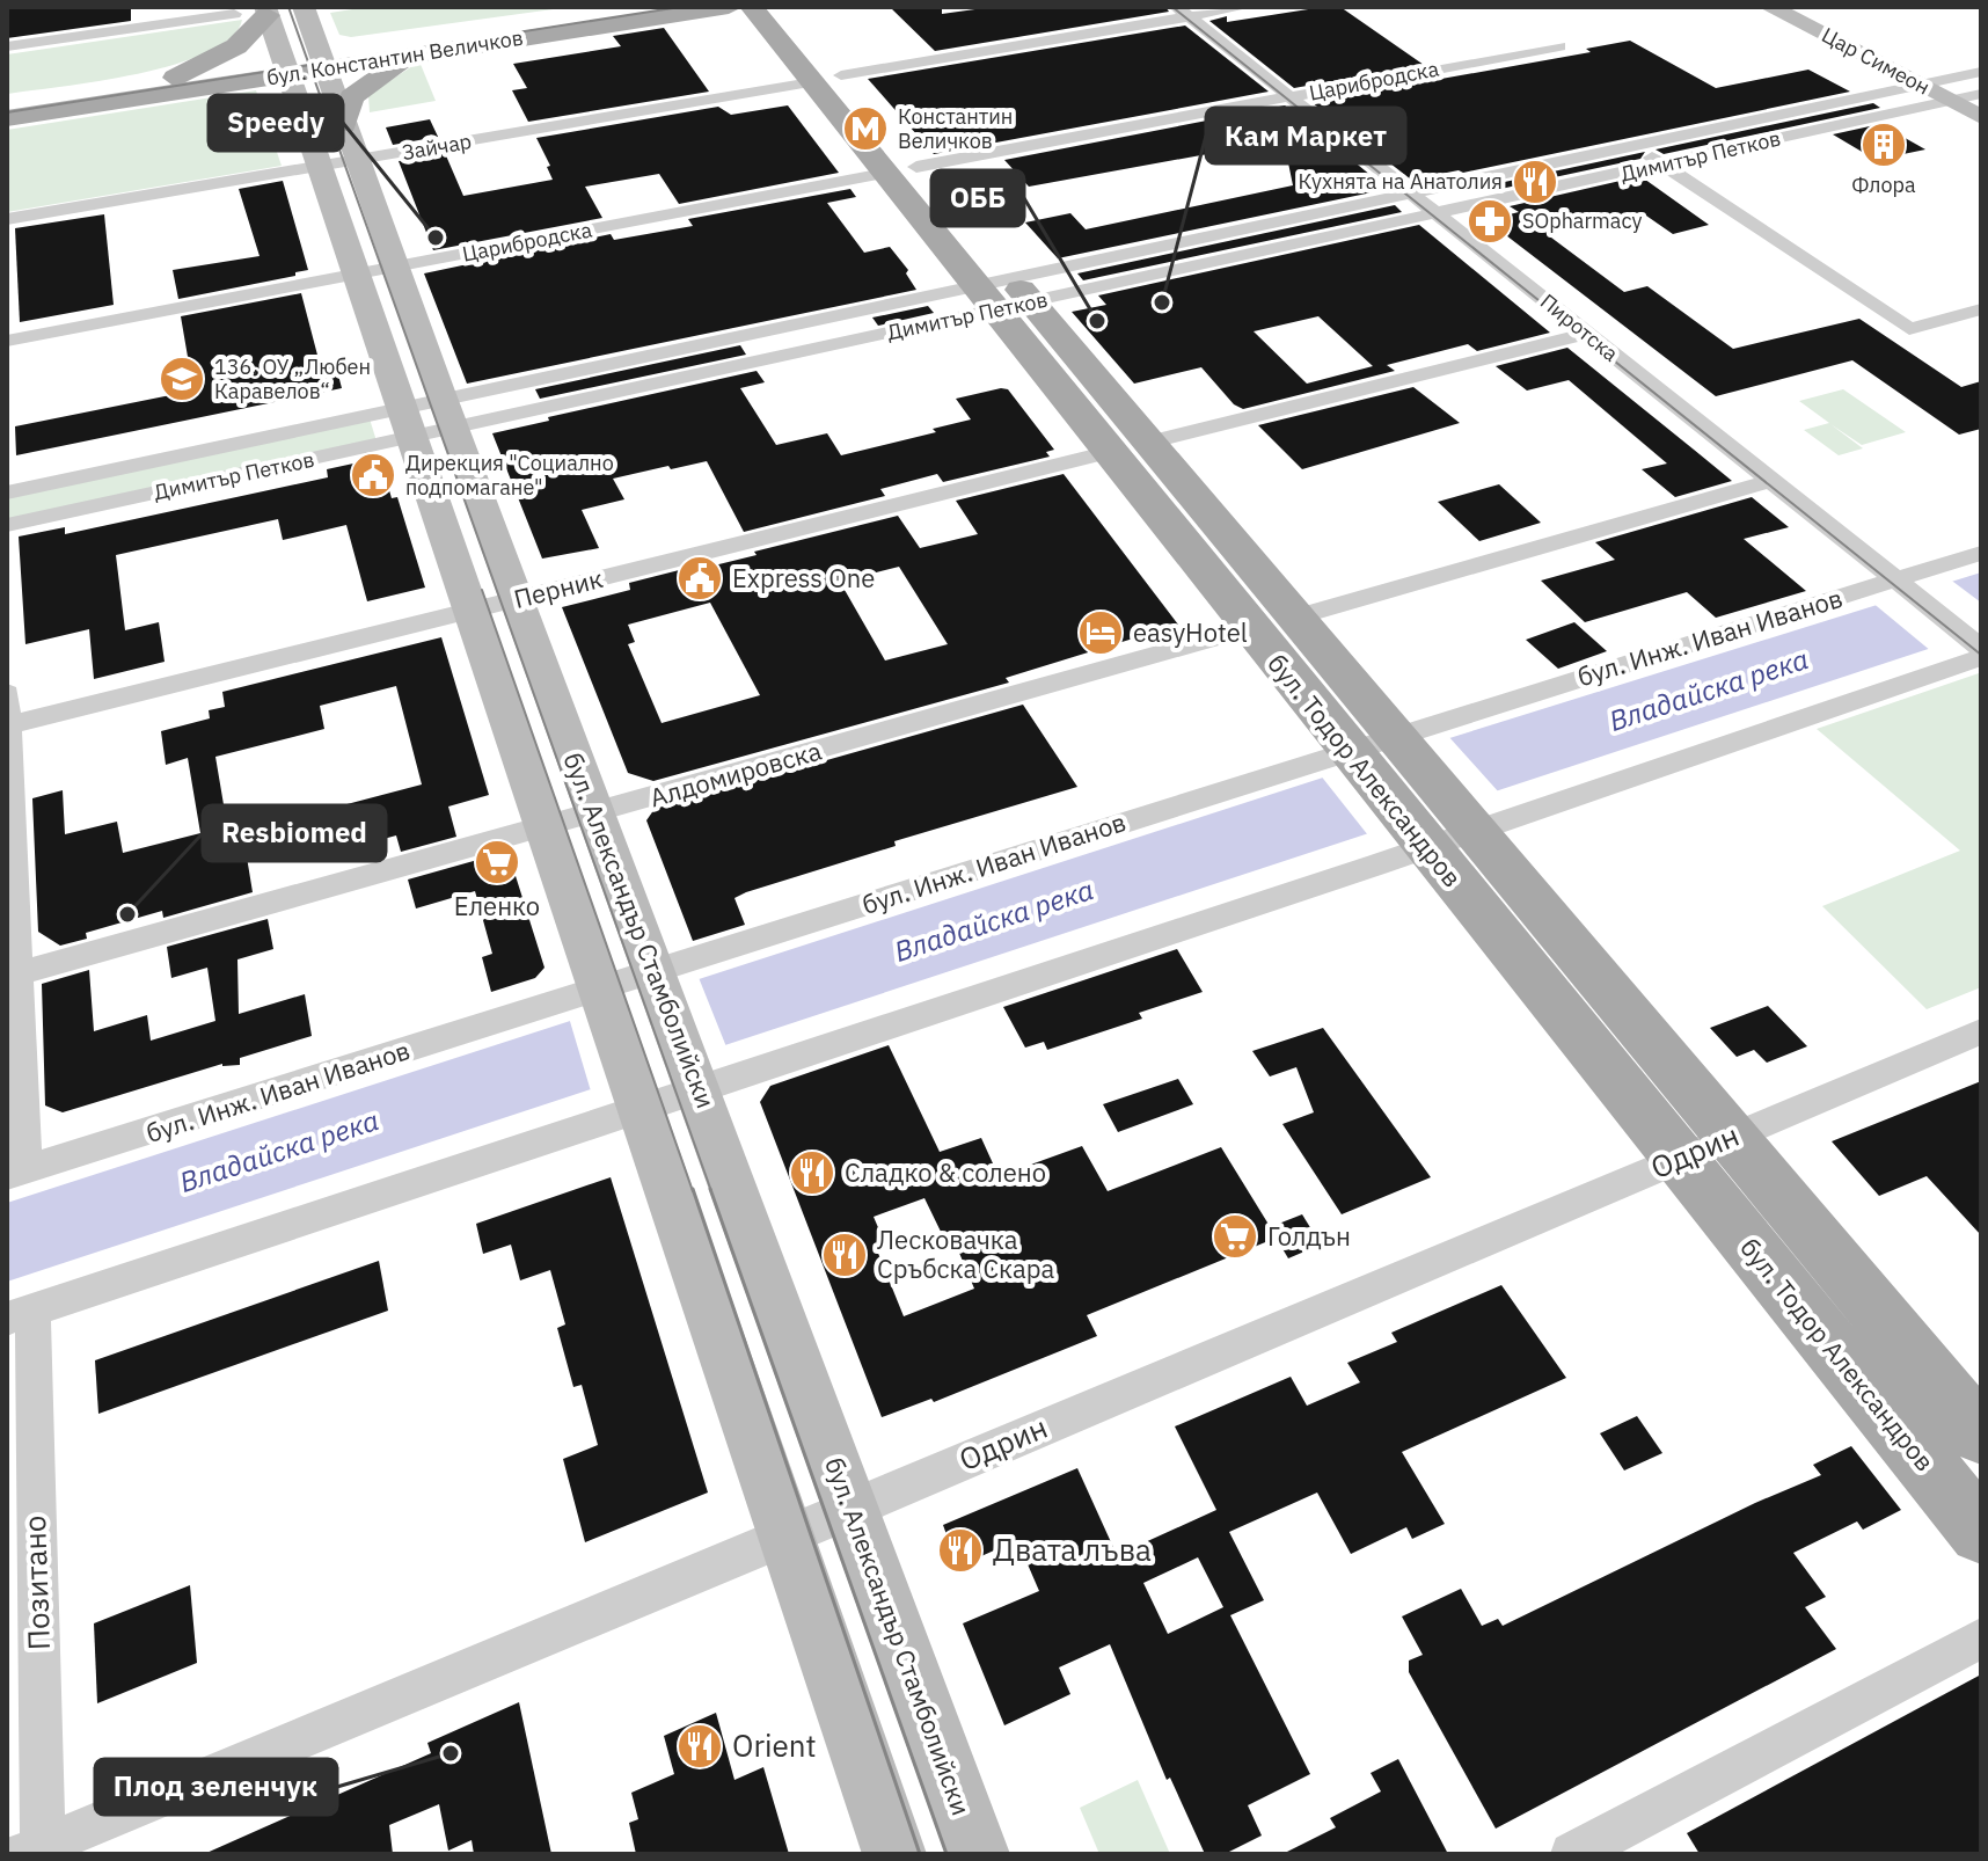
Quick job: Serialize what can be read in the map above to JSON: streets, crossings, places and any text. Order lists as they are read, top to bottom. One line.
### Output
{"streets":{"main road":["бул. Константин Величков","Цар Симеон","бул. Тодор Александров","бул. Александър Стамболийски"],"street":["Царибродска","Зайчар","Димитър Петков","Пиротска","Перник","бул. Инж. Иван Иванов","Алдомировска","Одрин","Позитано"]},"crossings":[["бул. Константин Величков","бул. Александър Стамболийски"],["Цар Симеон","Димитър Петков"],["Царибродска","Пиротска"],["Царибродска","бул. Тодор Александров"],["Царибродска","бул. Александър Стамболийски"],["Зайчар","бул. Тодор Александров"],["Зайчар","бул. Александър Стамболийски"],["Димитър Петков","Пиротска"],["Димитър Петков","бул. Тодор Александров"],["Димитър Петков","бул. Александър Стамболийски"],["Пиротска","Перник"],["Пиротска","бул. Инж. Иван Иванов"],["Перник","бул. Тодор Александров"],["Перник","бул. Александър Стамболийски"],["бул. Инж. Иван Иванов","бул. Тодор Александров"],["бул. Инж. Иван Иванов","бул. Александър Стамболийски"],["бул. Тодор Александров","Алдомировска"],["бул. Тодор Александров","Одрин"],["Алдомировска","бул. Александър Стамболийски"],["бул. Александър Стамболийски","Одрин"],["Одрин","Позитано"]],"water":["Владайска река"],"places":{"metro station":["Константин Величков"],"building":["Флора"],"restaurant":["Кухнята на Анатолия","Сладко & солено","Лесковачка Сръбска Скара","Двата лъва","Orient"],"pharmacy":["SOpharmacy"],"other":["Speedy","Кам Маркет","ОББ","Resbiomed","Плод зеленчук"],"school or university":["136. ОУ „Любен Каравелов“"],"public building":["Дирекция \"Социално подпомагане\"","Express One"],"hotel":["easyHotel"],"supermarket":["Еленко","Голдън"]}}
